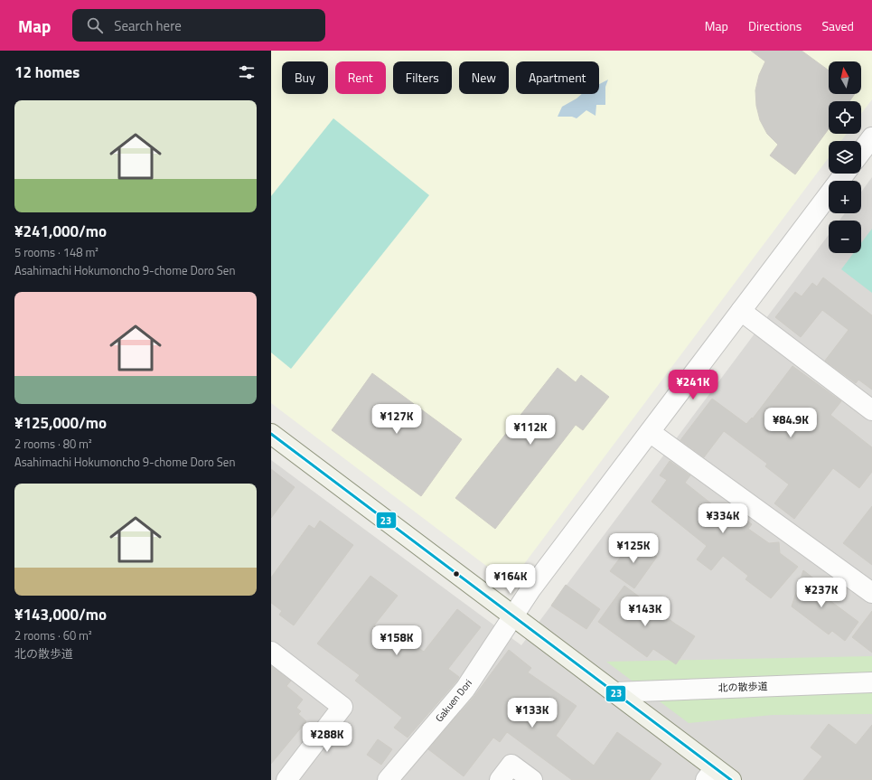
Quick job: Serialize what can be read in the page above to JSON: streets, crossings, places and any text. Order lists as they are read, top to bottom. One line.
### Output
{"streets":{"street":["北の散歩道","Gakuen Dori"]},"lines":["transit line 23"],"north":"top","page":{"header":"Map","search":"Search here","nav":["Map","Directions","Saved"],"heading":"12 homes","map_buttons":["+","−"],"chip":["Buy","Rent","Filters","New","Apartment"],"list":[{"name":"¥241,000/mo","note":"5 rooms · 148 m² · Asahimachi Hokumoncho 9-chome Doro Sen"},{"name":"¥125,000/mo","note":"2 rooms · 80 m² · Asahimachi Hokumoncho 9-chome Doro Sen"},{"name":"¥143,000/mo","note":"2 rooms · 60 m² · 北の散歩道"}],"price":["¥241K","¥127K","¥84.9K","¥112K","¥334K","¥125K","¥164K","¥237K","¥143K","¥158K","¥133K","¥288K"]}}
